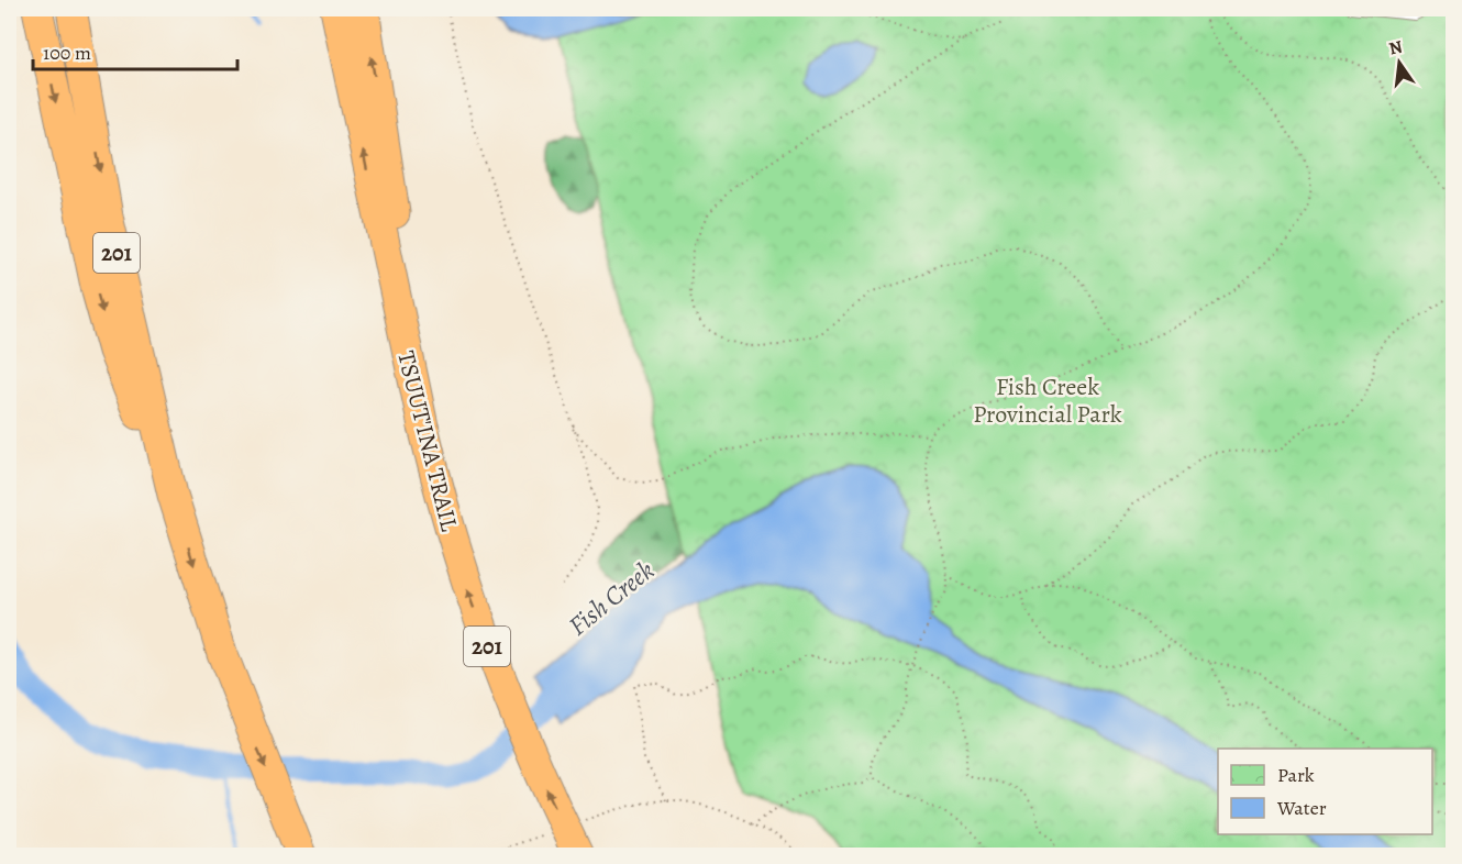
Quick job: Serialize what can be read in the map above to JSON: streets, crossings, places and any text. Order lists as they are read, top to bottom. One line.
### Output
{"streets":{"highway":["201","TSUUT'INA TRAIL"]},"water":["Fish Creek"],"parks":["Fish Creek Provincial Park"],"legend":["Park","Water"],"scale_bar":"100 m","north":"top"}
